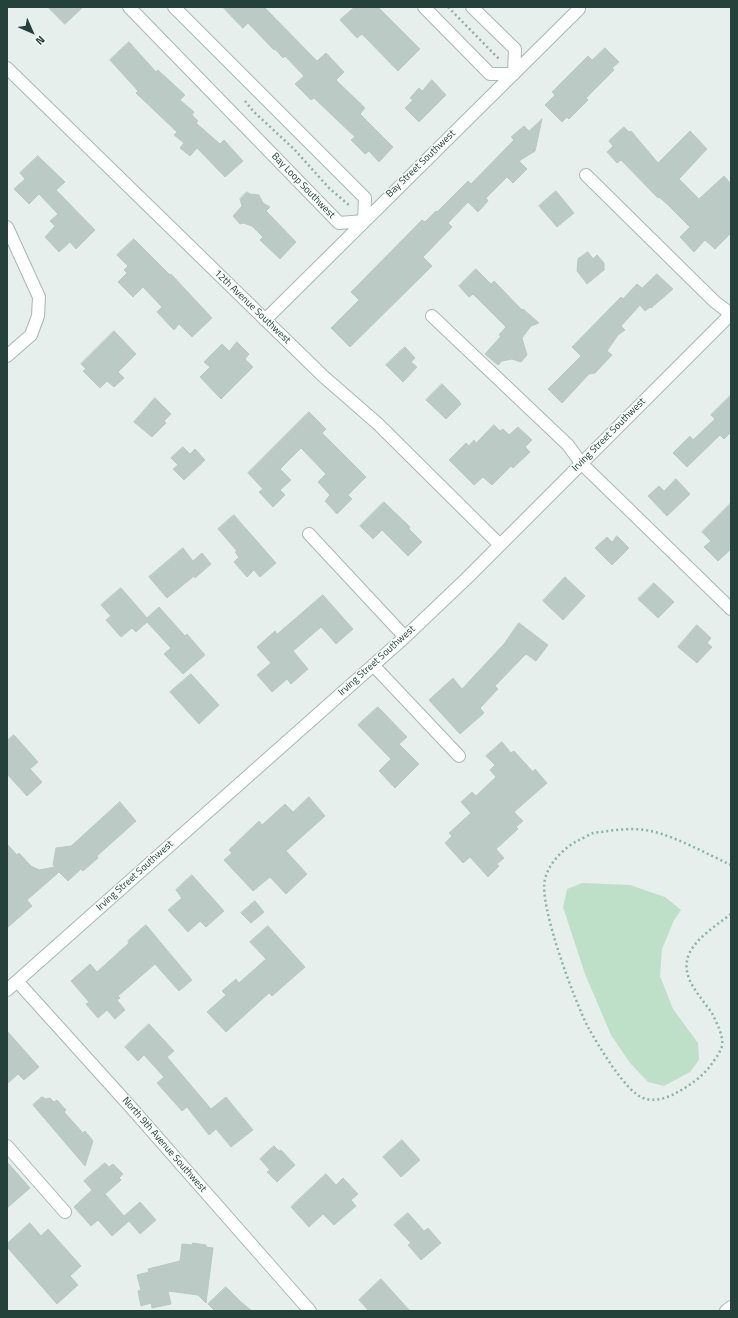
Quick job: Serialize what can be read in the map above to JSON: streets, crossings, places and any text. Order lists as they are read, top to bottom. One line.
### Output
{"streets":{"street":["Bay Street Southwest","Bay Loop Southwest","12th Avenue Southwest","Irving Street Southwest","North 9th Avenue Southwest"]},"crossings":[["Bay Street Southwest","Bay Loop Southwest"],["Bay Street Southwest","12th Avenue Southwest"],["12th Avenue Southwest","Irving Street Southwest"],["Irving Street Southwest","North 9th Avenue Southwest"]],"north":"bottom right"}
